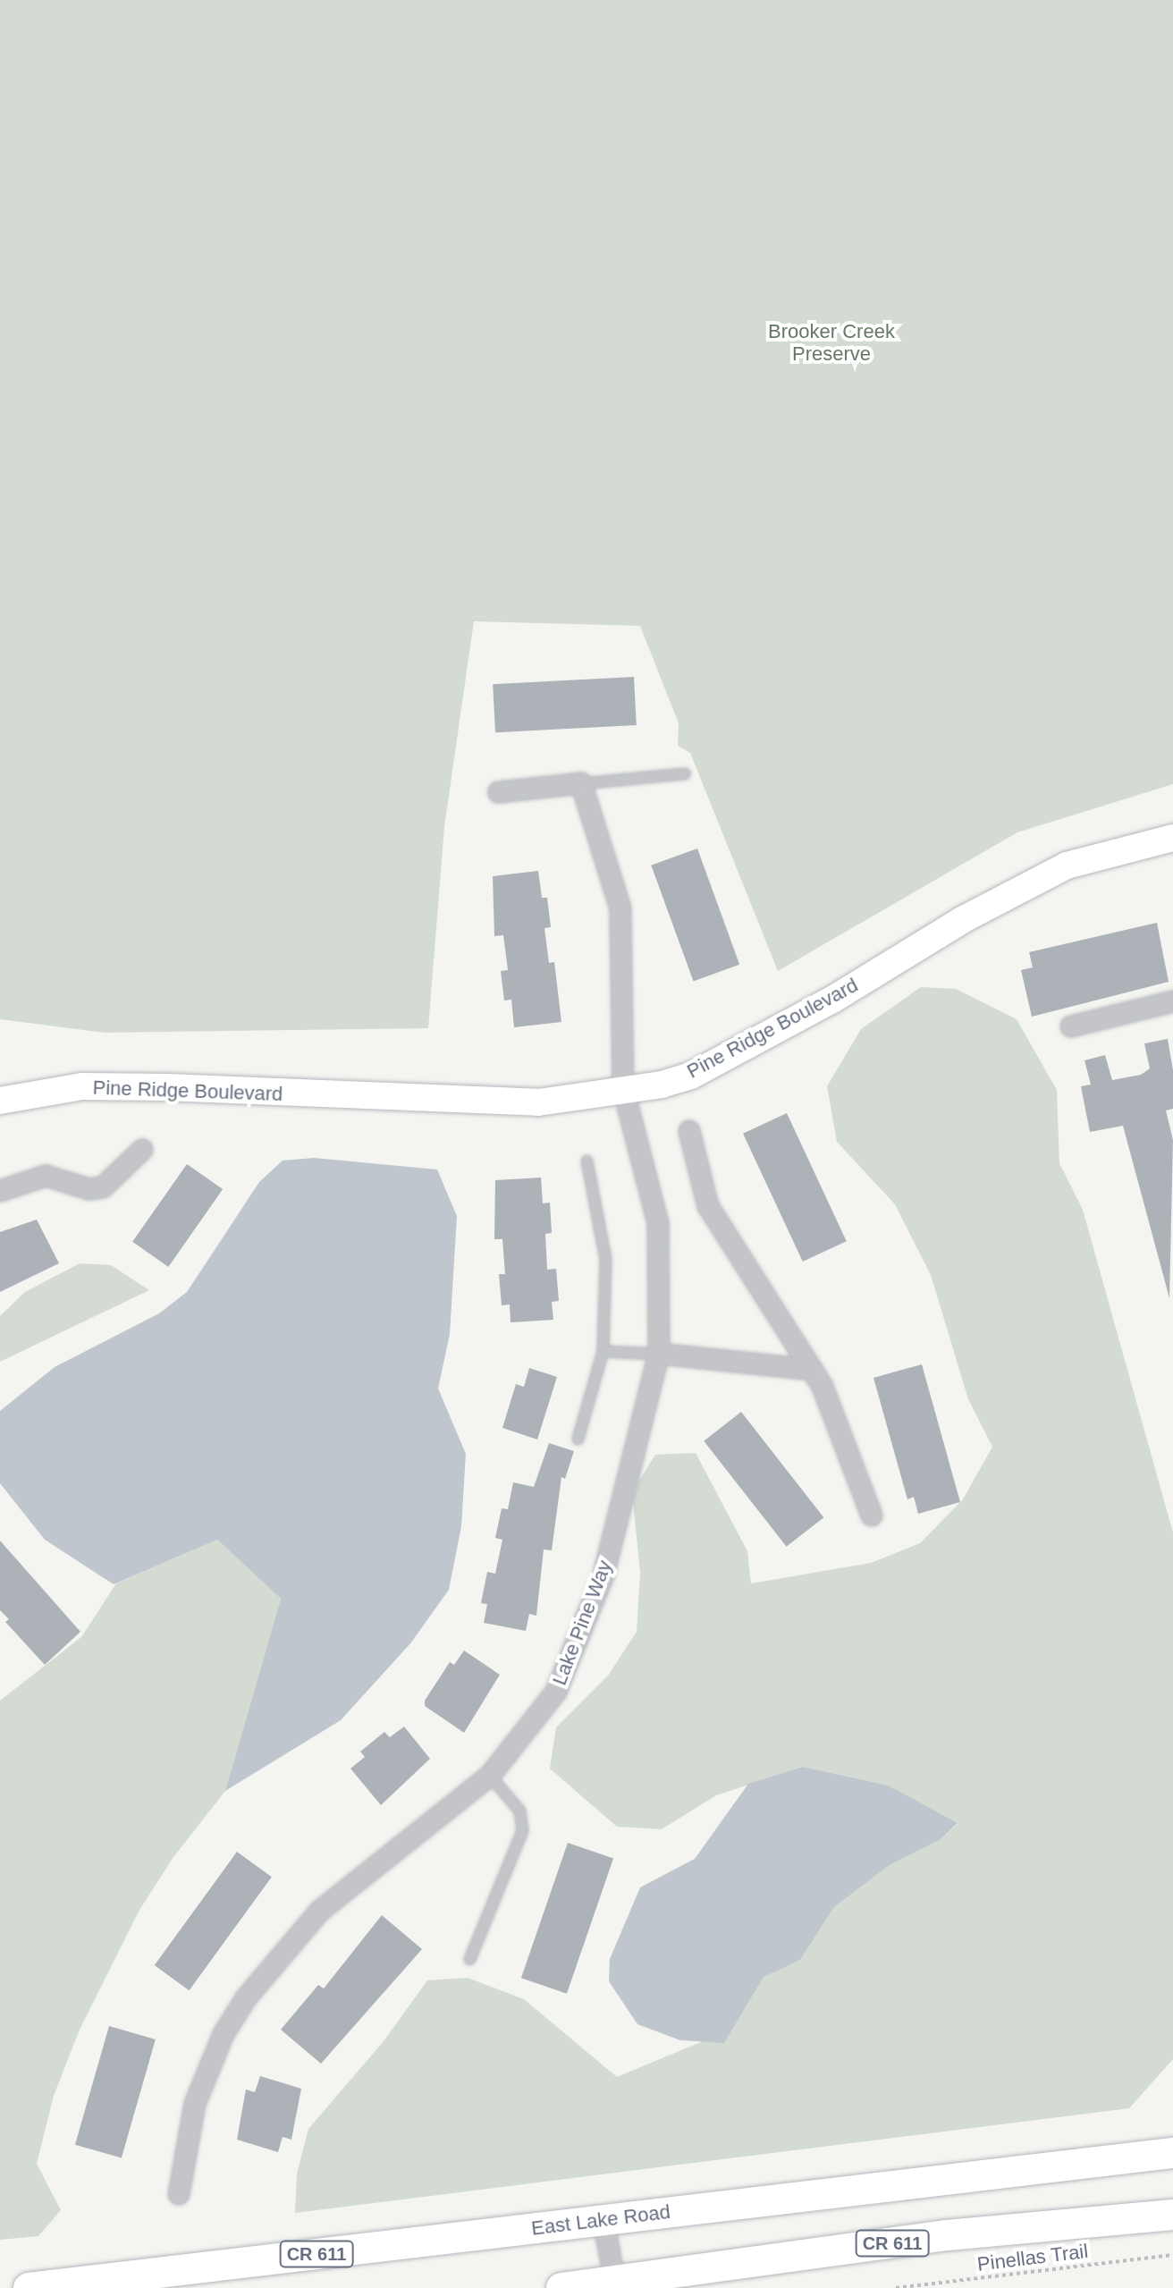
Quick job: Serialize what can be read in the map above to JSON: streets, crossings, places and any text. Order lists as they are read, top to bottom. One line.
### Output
{"streets":{"main road":["East Lake Road","CR 611"],"street":["Pine Ridge Boulevard","Lake Pine Way"],"path":["Pinellas Trail"]},"crossings":[["Pine Ridge Boulevard","Lake Pine Way"]],"parks":["Brooker Creek Preserve"]}
